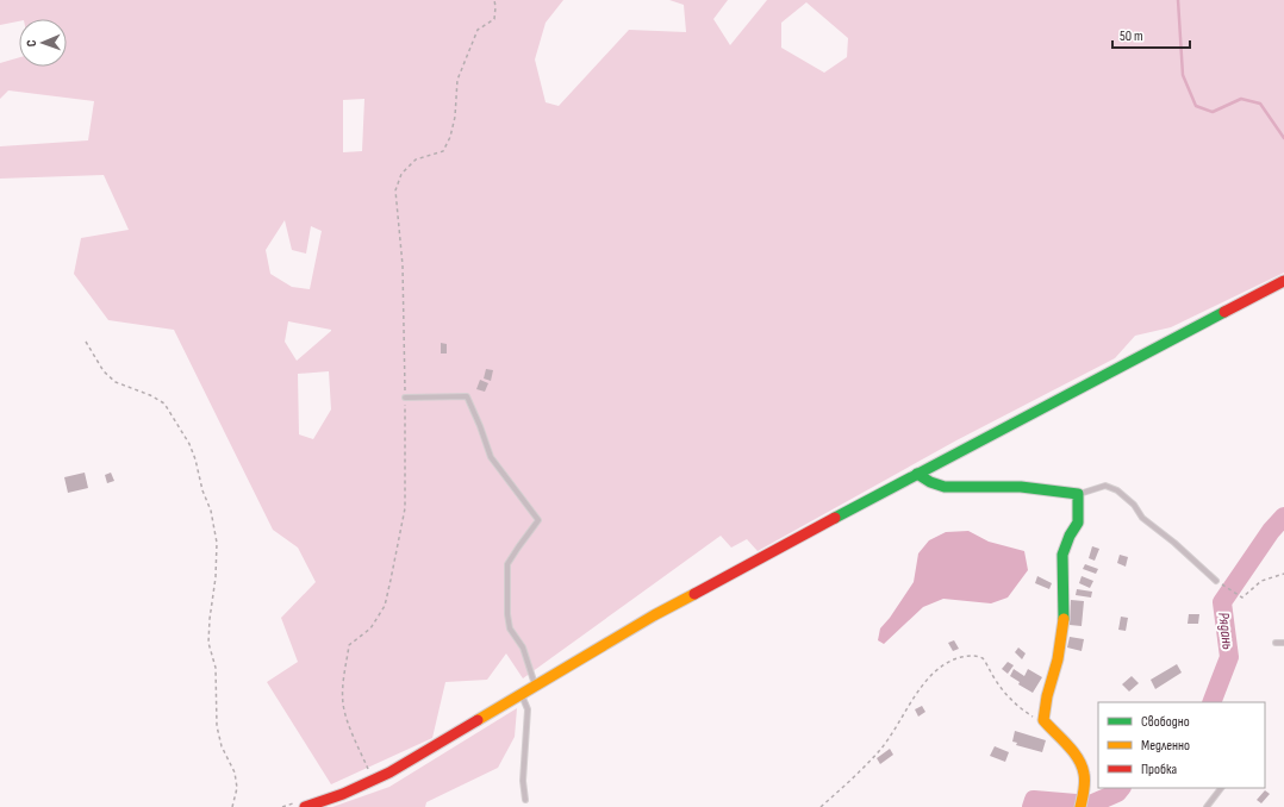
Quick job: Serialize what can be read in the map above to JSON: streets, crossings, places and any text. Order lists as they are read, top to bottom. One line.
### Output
{"water":["Рядань"],"legend":["Свободно","Медленно","Пробка"],"scale_bar":"50 m","north":"left"}
